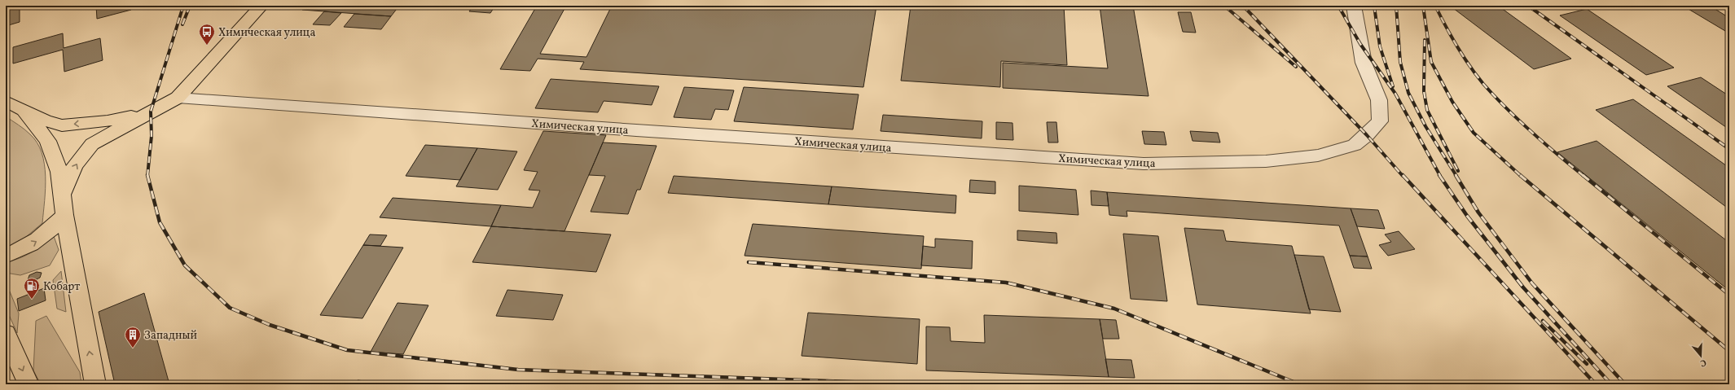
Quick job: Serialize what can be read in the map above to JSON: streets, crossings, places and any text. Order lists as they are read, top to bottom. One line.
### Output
{"streets":{"street":["Химическая улица"]},"places":{"bus stop":["Химическая улица"],"fuel station":["Кобарт"],"building":["Западный"]},"north":"bottom"}
